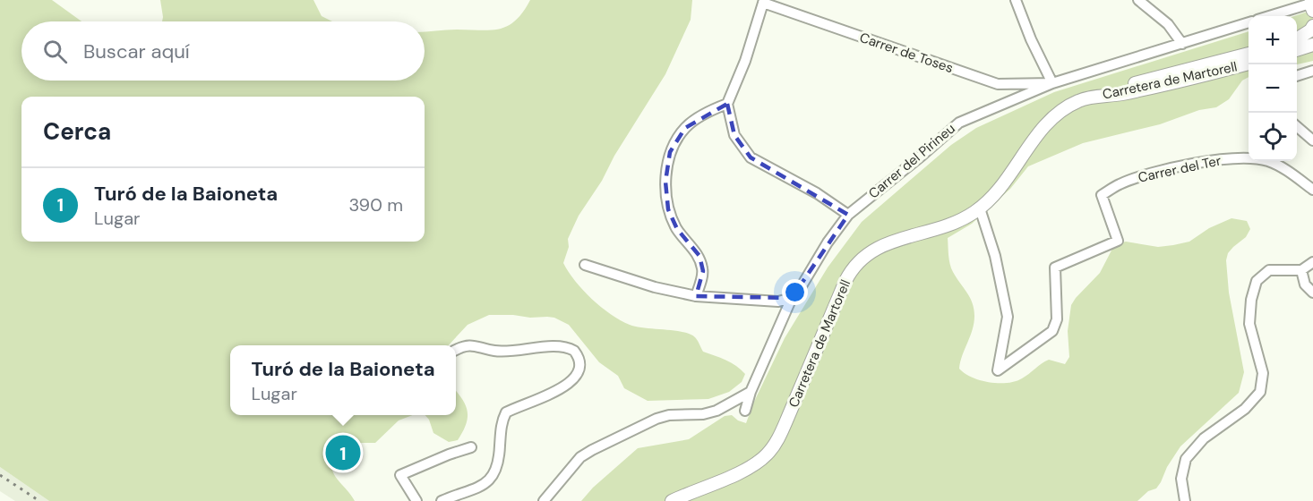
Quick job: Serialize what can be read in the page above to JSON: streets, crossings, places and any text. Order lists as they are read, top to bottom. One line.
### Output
{"streets":{"main road":["Carretera de Martorell"],"street":["Carrer de Toses","Carrer del Pirineu","Carrer del Ter"]},"crossings":[["Carrer de Toses","Carrer del Pirineu"],["Carretera de Martorell","Carrer del Ter"]],"page":{"map_buttons":["+","−"],"search":"Buscar aquí","heading":"Cerca","list":[{"mark":"1","name":"Turó de la Baioneta","note":"Lugar","value":"390 m"}],"popup":["Turó de la Baioneta","Lugar"],"pins":"1"}}
